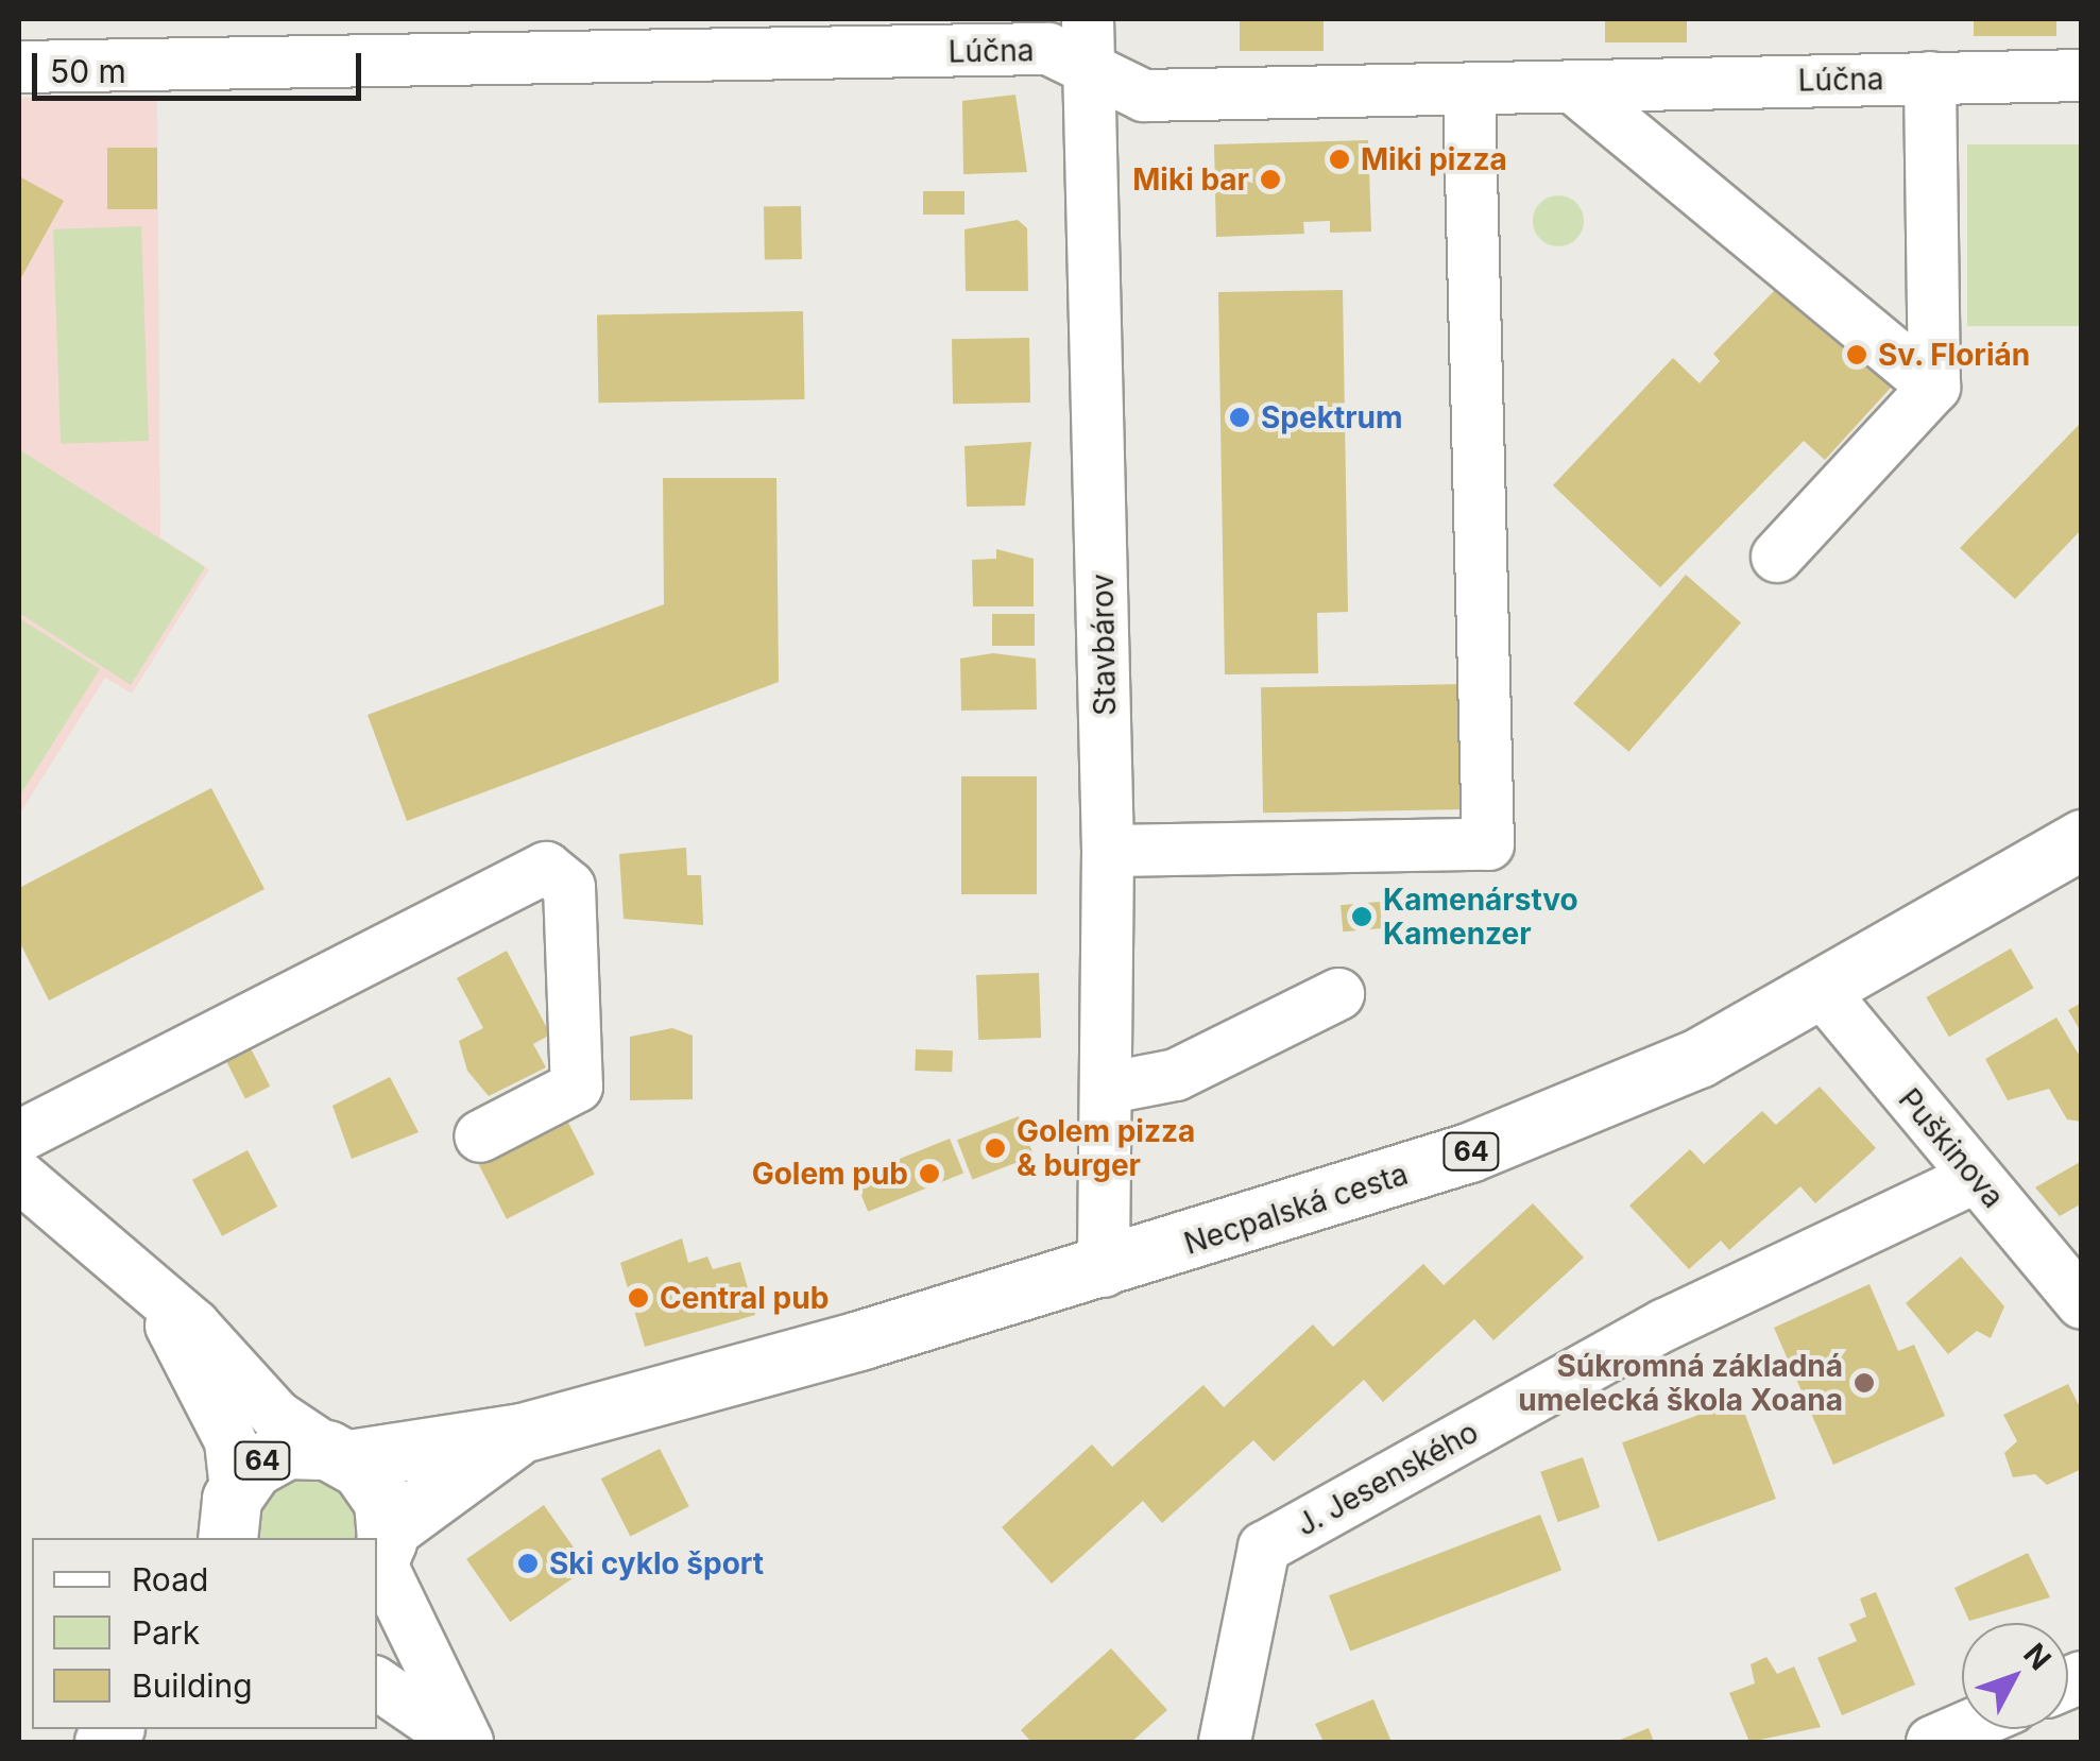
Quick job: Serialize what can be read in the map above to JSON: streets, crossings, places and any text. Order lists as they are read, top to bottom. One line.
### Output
{"streets":{"main road":["64","Necpalská cesta"],"street":["Lúčna","Stavbárov","Puškinova","J. Jesenského"]},"crossings":[["Lúčna","Stavbárov"],["Stavbárov","Necpalská cesta"],["Puškinova","Necpalská cesta"],["Puškinova","J. Jesenského"],["64","Necpalská cesta"]],"places":["Miki pizza","Miki bar","Sv. Florián","Spektrum","Kamenárstvo Kamenzer","Golem pizza & burger","Golem pub","Central pub","Súkromná základná umelecká škola Xoana","Ski cyklo šport"],"legend":["Road","Park","Building"],"scale_bar":"50 m","north":"top right"}
